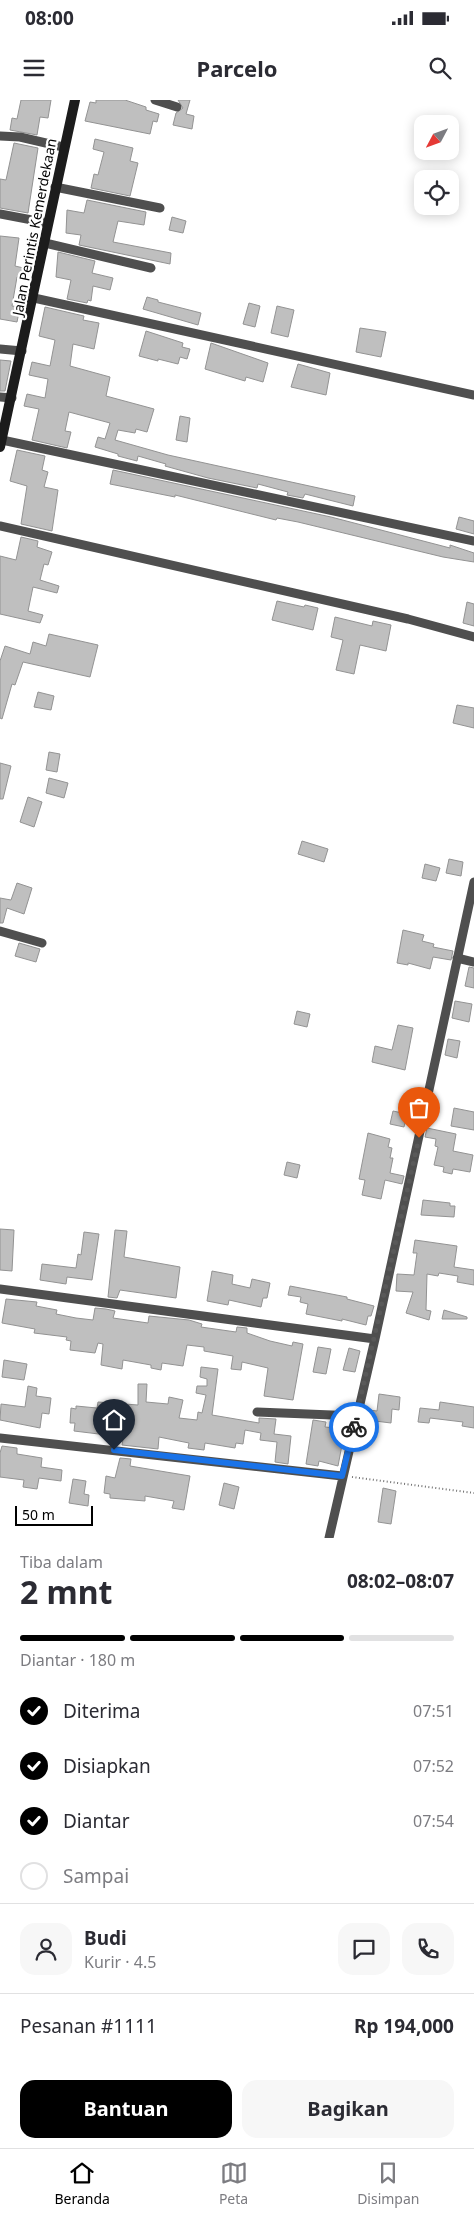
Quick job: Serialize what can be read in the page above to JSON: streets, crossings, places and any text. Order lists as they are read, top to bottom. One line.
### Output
{"streets":{"street":["Jalan Perintis Kemerdekaan"]},"scale_bar":"50 m","north":"bottom left","page":{"status":"08:00","header":"Parcelo","scale":"50 m","heading":["2 mnt","Tiba dalam","08:02–08:07"],"panel":["Budi","Kurir · 4.5","Pesanan #1111","Rp 194,000"],"bar":"Diantar · 180 m","list":[["Diterima","07:51"],["Disiapkan","07:52"],["Diantar","07:54"],"Sampai"],"buttons":["Bantuan","Bagikan"],"tabs":["Beranda","Peta","Disimpan"]}}
